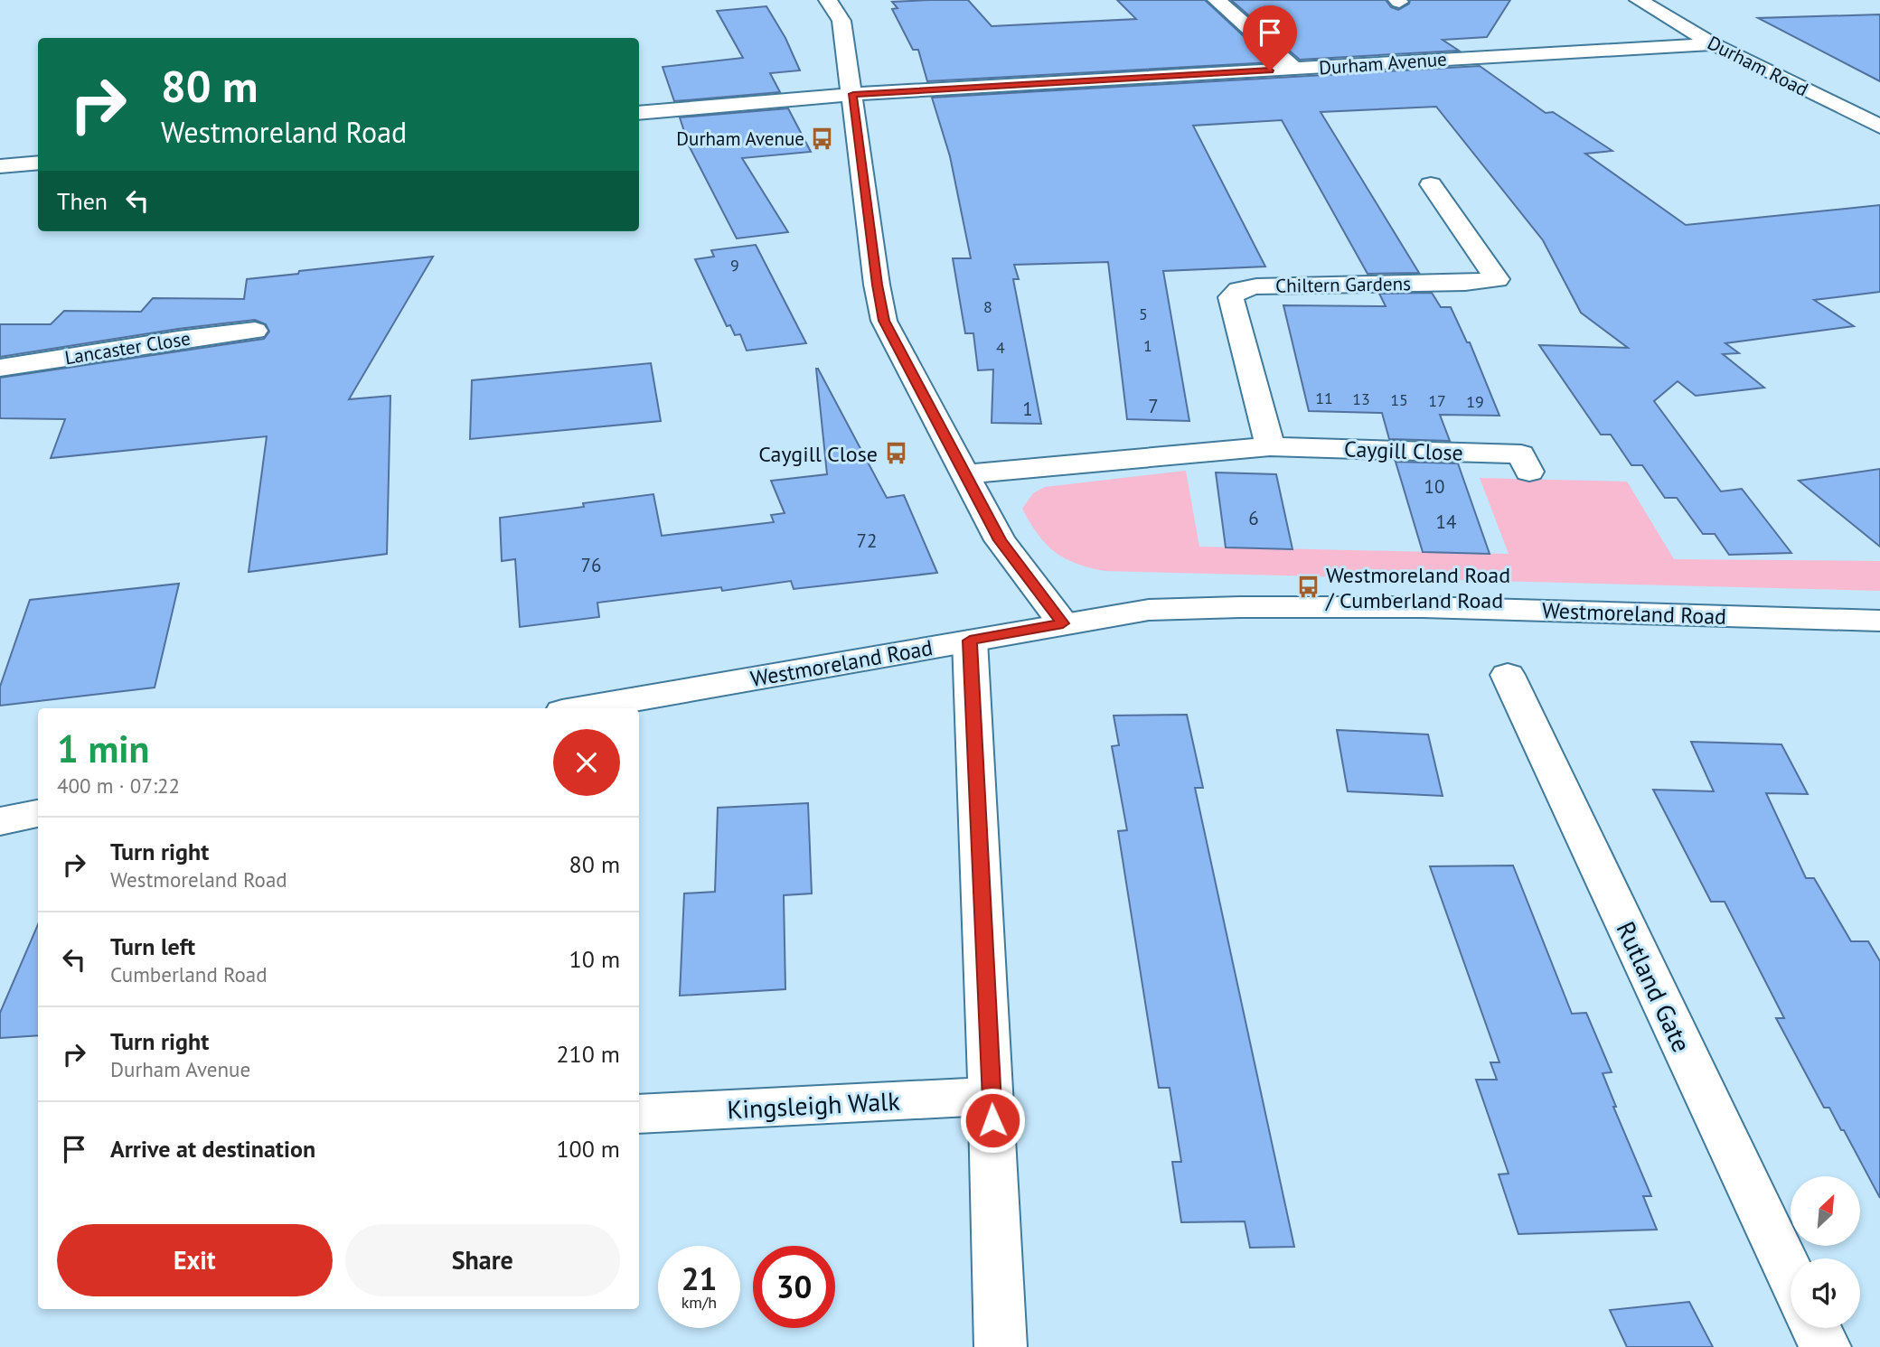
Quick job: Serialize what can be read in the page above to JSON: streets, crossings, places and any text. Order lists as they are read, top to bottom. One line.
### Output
{"streets":{"street":["Durham Avenue","Durham Road","Chiltern Gardens","Lancaster Close","Caygill Close","Westmoreland Road","Rutland Gate","Kingsleigh Walk"]},"crossings":[["Durham Avenue","Durham Road"],["Chiltern Gardens","Caygill Close"]],"places":{"bus stop":["Durham Avenue","Caygill Close","Westmoreland Road / Cumberland Road"]},"house_numbers":["9","8","5","1","4","11","13","15","17","19","7","1","10","6","14","72","76"],"north":"top right","page":{"turn":["80 m","Westmoreland Road"],"then":"Then","heading":["1 min","400 m · 07:22"],"list":[{"name":"Turn right","note":"Westmoreland Road","value":"80 m"},{"name":"Turn left","note":"Cumberland Road","value":"10 m"},{"name":"Turn right","note":"Durham Avenue","value":"210 m"},{"name":"Arrive at destination","value":"100 m"}],"buttons":["Exit","Share"],"speed":"21 km/h","limit":"30"}}
